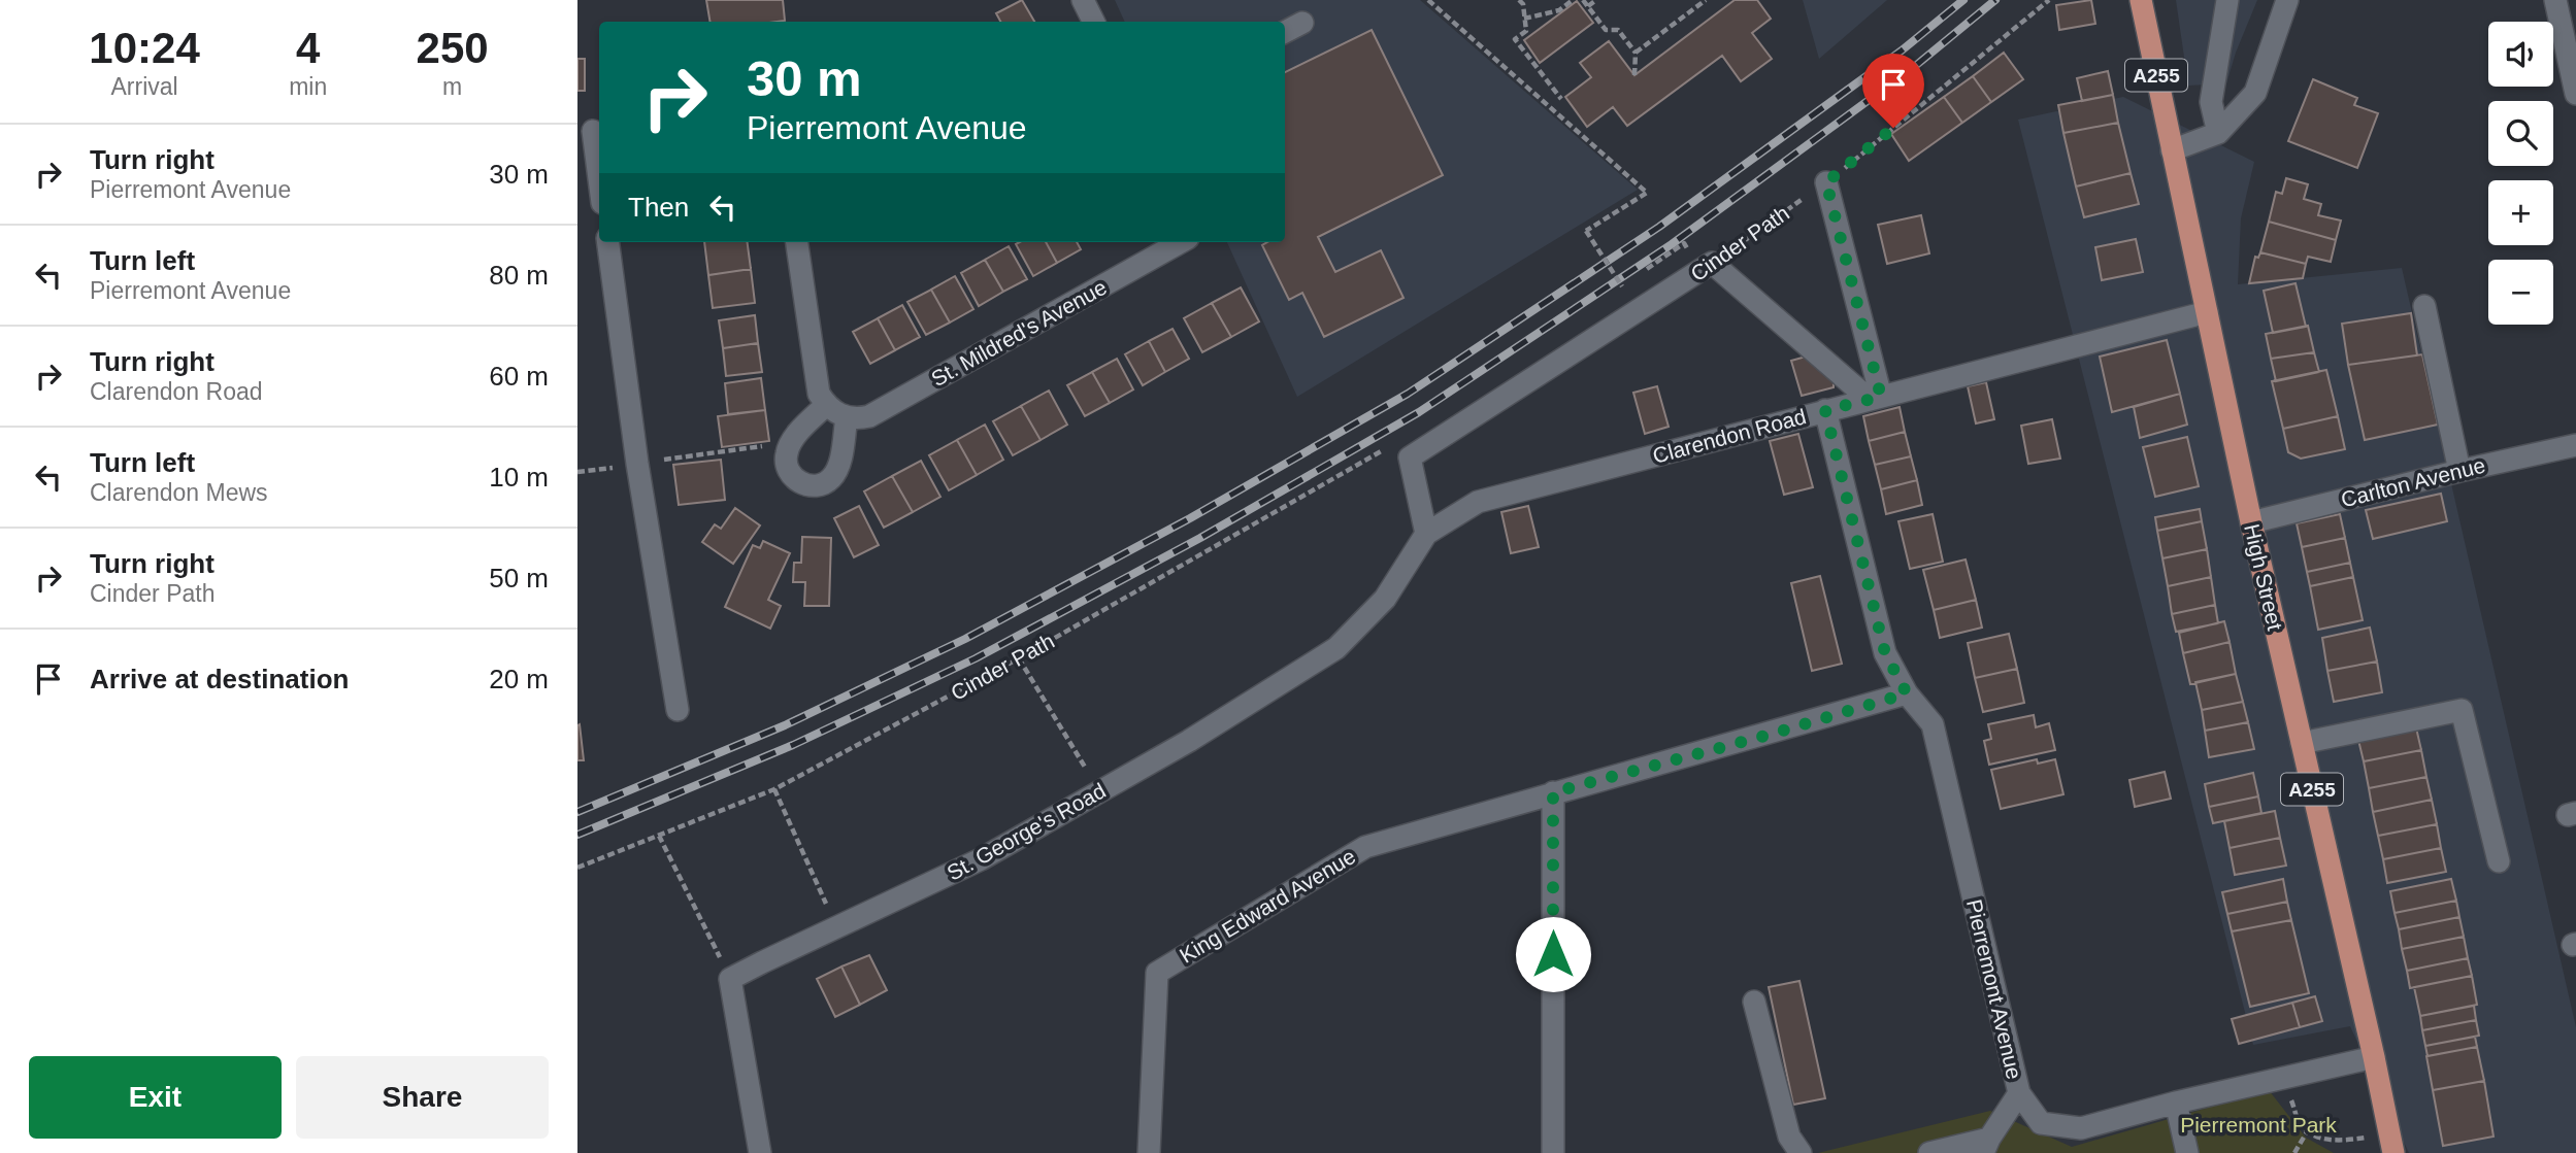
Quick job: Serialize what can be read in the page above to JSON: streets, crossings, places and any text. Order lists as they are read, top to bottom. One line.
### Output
{"streets":{"main road":["A255","High Street"],"street":["Cinder Path","St. Mildred's Avenue","Clarendon Road","Carlton Avenue","St. George's Road","King Edward Avenue","Pierremont Avenue"]},"crossings":[["Clarendon Road","High Street"],["Clarendon Road","St. George's Road"],["Clarendon Road","Pierremont Avenue"],["Carlton Avenue","High Street"],["High Street","Pierremont Avenue"]],"parks":["Pierremont Park"],"page":{"eta":["10:24","Arrival","4","min","250","m"],"map_buttons":["+","−"],"turn":["30 m","Pierremont Avenue"],"list":[{"name":"Turn right","note":"Pierremont Avenue","value":"30 m"},{"name":"Turn left","note":"Pierremont Avenue","value":"80 m"},{"name":"Turn right","note":"Clarendon Road","value":"60 m"},{"name":"Turn left","note":"Clarendon Mews","value":"10 m"},{"name":"Turn right","note":"Cinder Path","value":"50 m"},{"name":"Arrive at destination","value":"20 m"}],"then":"Then","buttons":["Exit","Share"]}}
